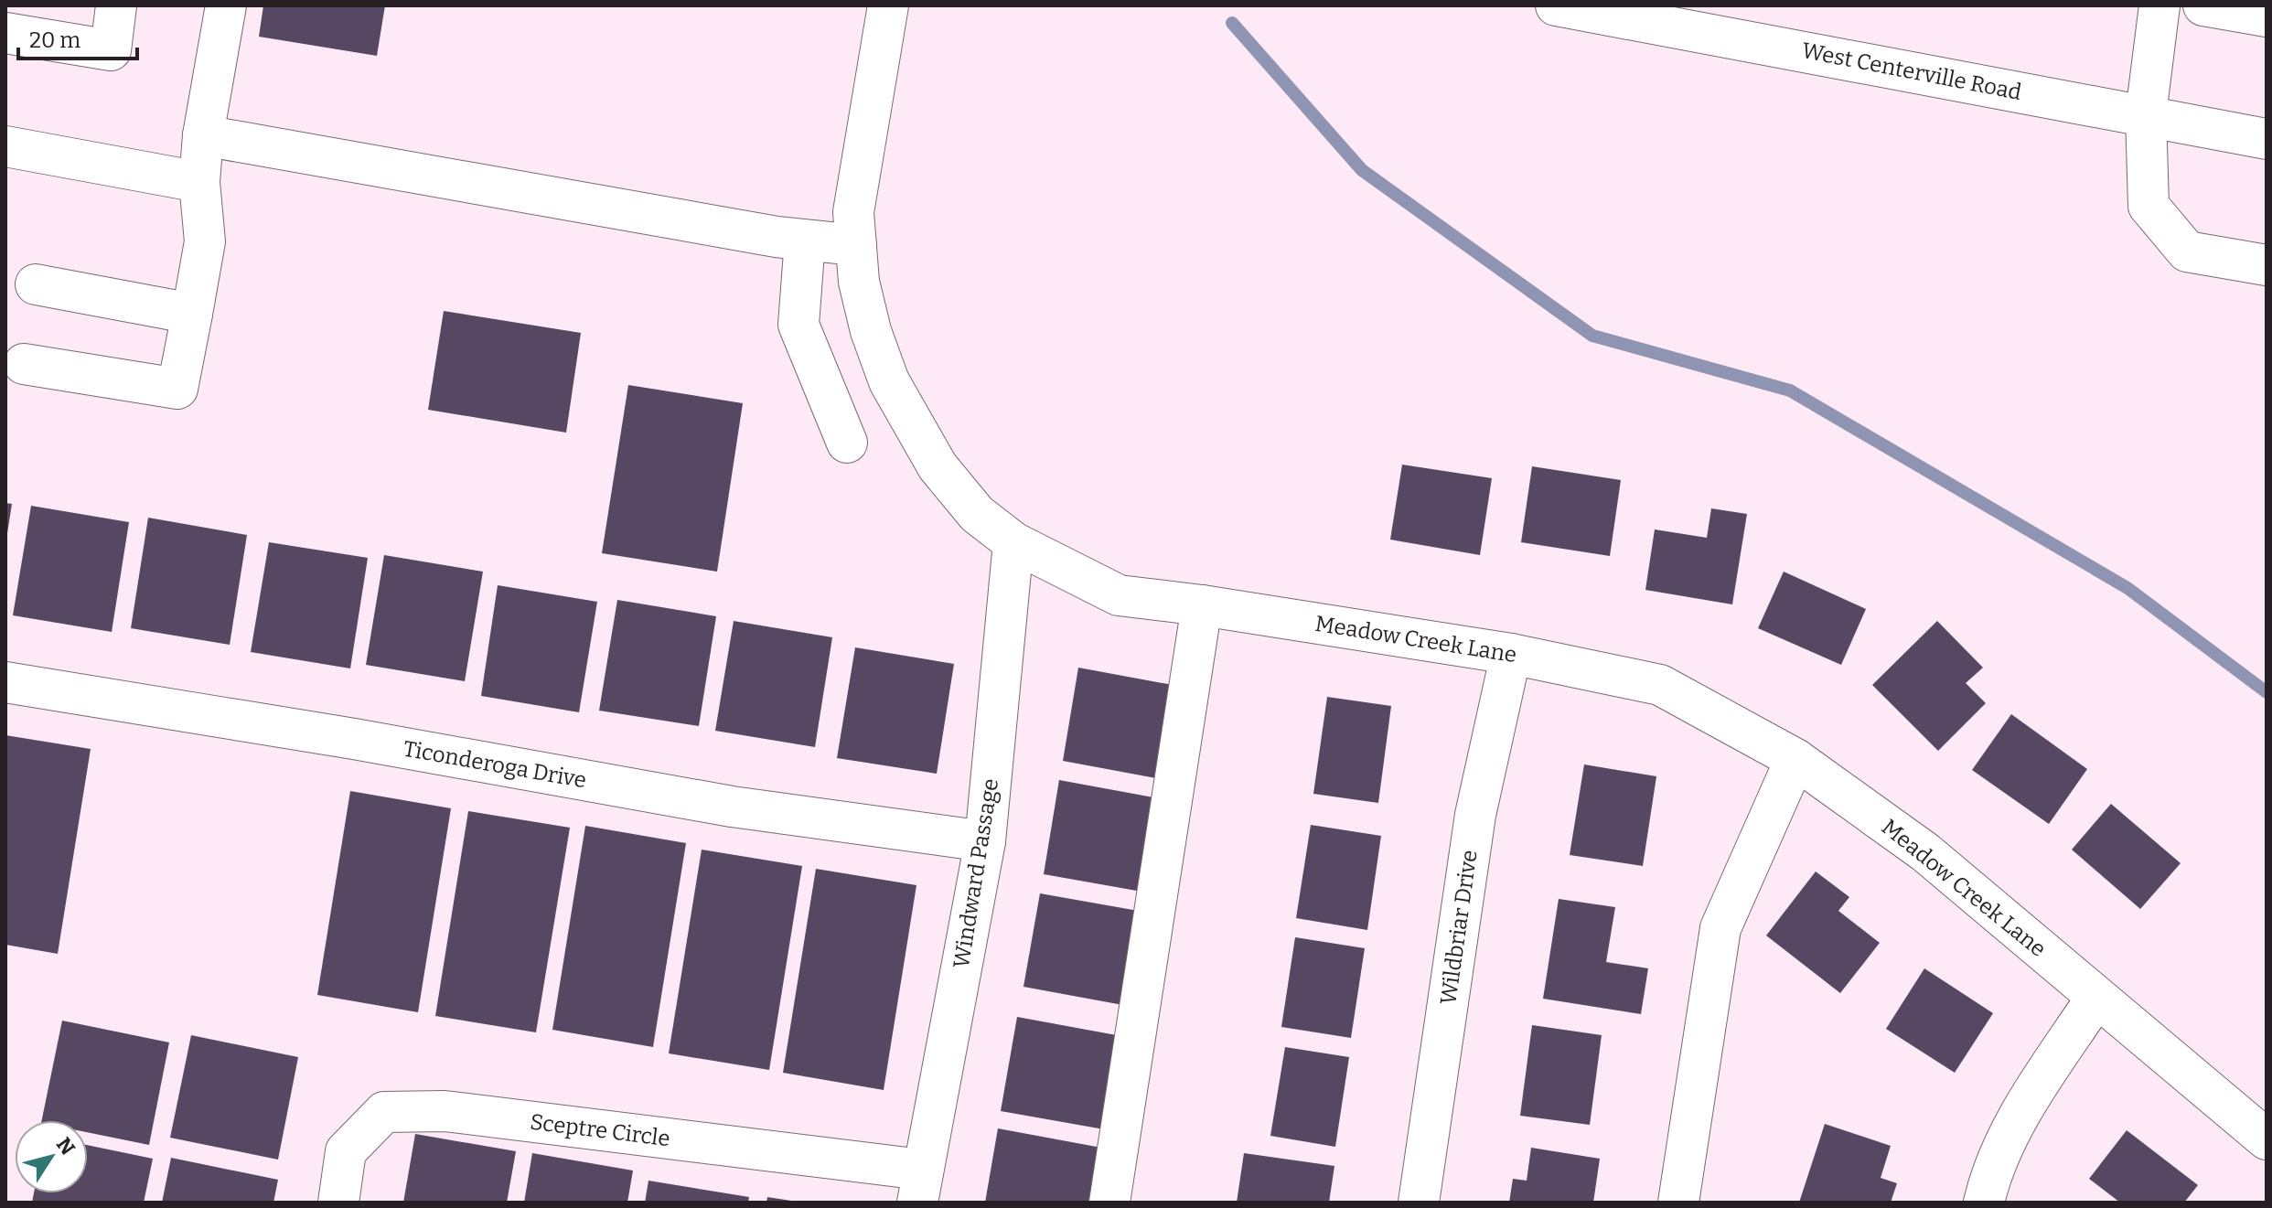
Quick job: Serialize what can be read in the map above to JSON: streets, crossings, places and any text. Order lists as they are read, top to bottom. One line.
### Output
{"streets":{"street":["West Centerville Road","Meadow Creek Lane","Ticonderoga Drive","Windward Passage","Wildbriar Drive","Sceptre Circle"]},"crossings":[["Meadow Creek Lane","Windward Passage"],["Meadow Creek Lane","Wildbriar Drive"],["Ticonderoga Drive","Windward Passage"],["Windward Passage","Sceptre Circle"]],"scale_bar":"20 m","north":"top right"}
